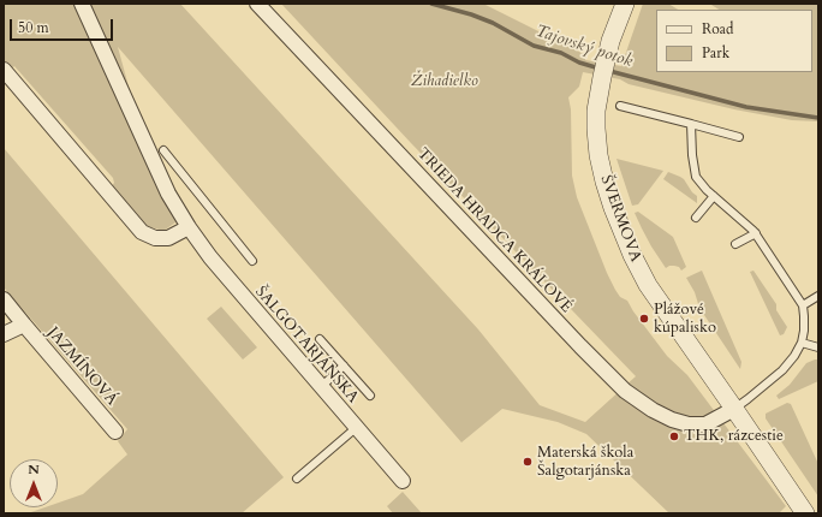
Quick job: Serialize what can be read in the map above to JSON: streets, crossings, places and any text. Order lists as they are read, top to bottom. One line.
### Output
{"streets":{"street":["ŠVERMOVA","TRIEDA HRADCA KRÁLOVÉ","ŠALGOTARJÁNSKA","JAZMÍNOVÁ"]},"crossings":[["ŠVERMOVA","TRIEDA HRADCA KRÁLOVÉ"]],"water":["Tajovský potok"],"parks":["Žihadielko"],"places":["Plážové kúpalisko","THK, rázcestie","Materská škola Šalgotarjánska"],"legend":["Road","Park"],"scale_bar":"50 m","north":"top"}
